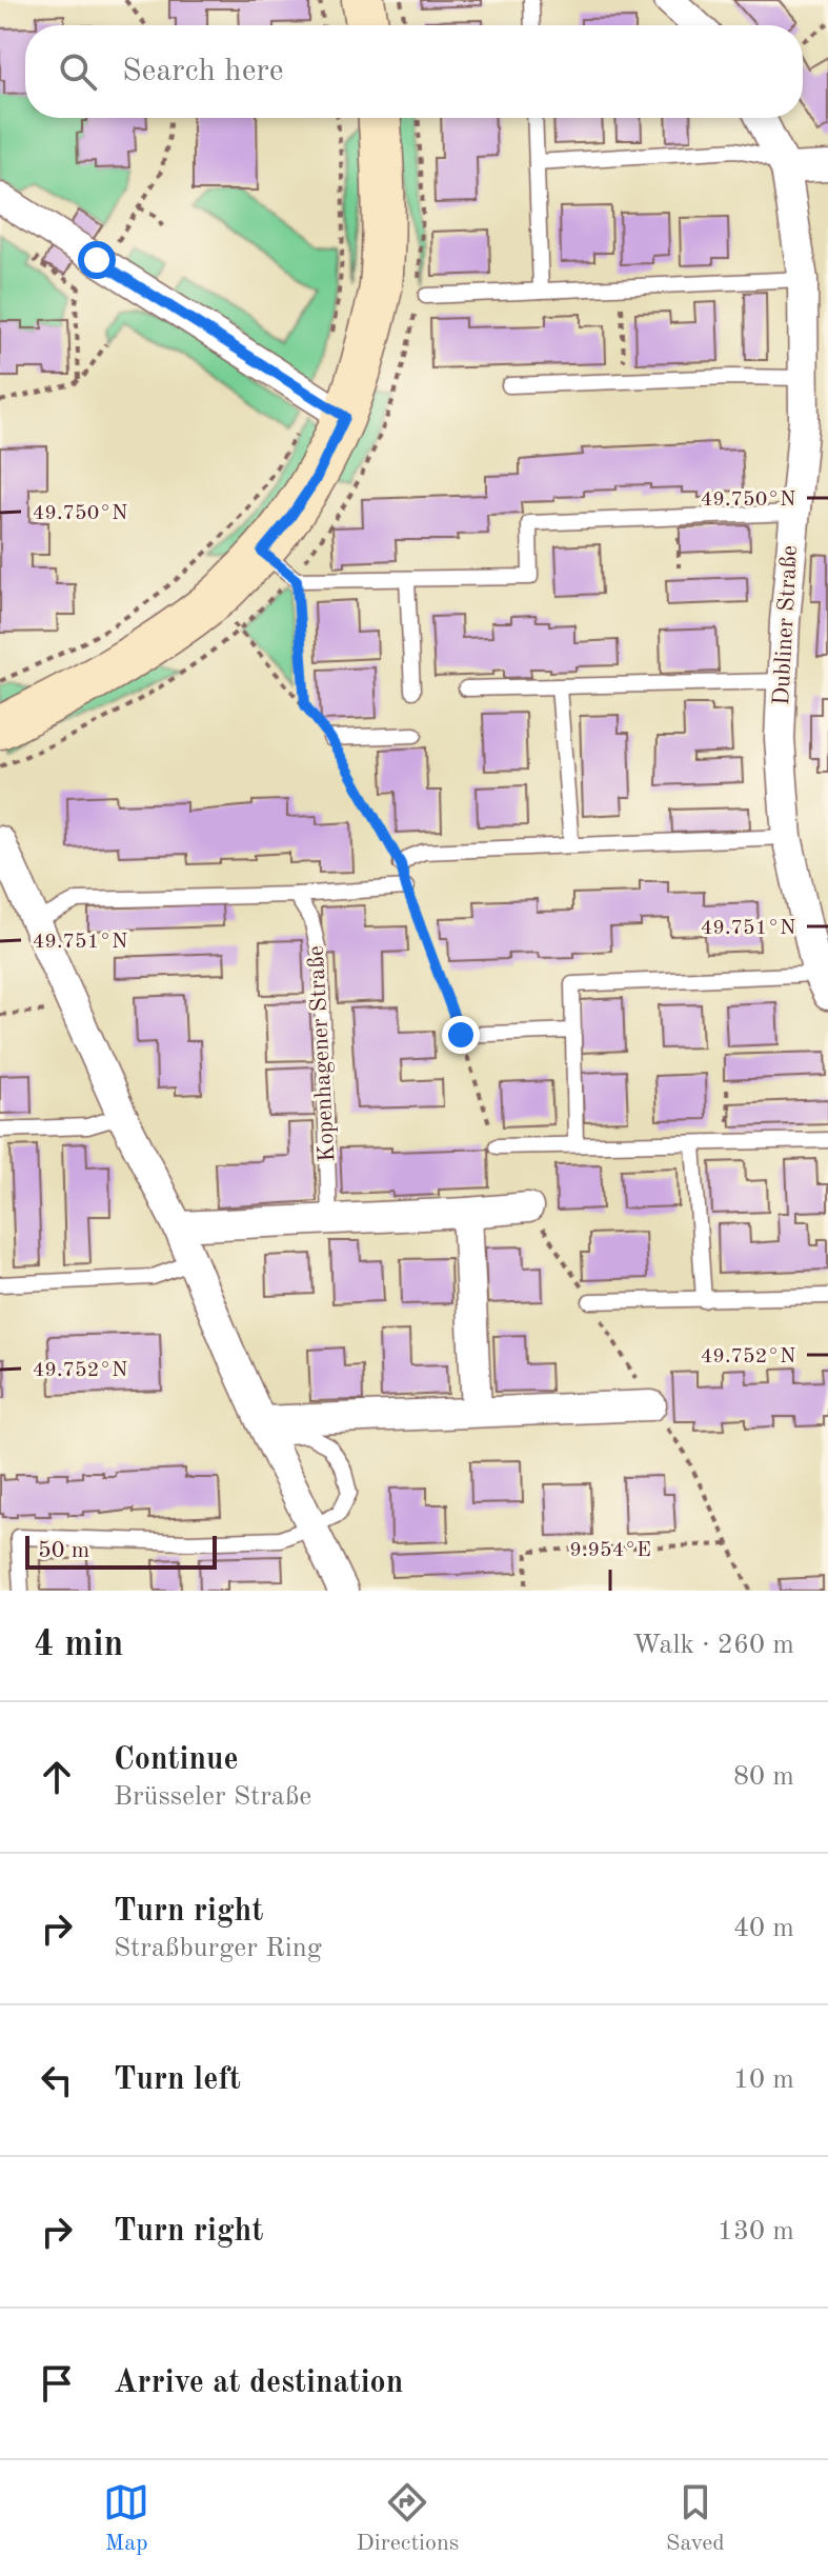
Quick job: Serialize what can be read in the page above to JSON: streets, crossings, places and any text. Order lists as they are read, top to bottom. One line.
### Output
{"streets":{"street":["Dubliner Straße"],"lane":["Kopenhagener Straße"]},"scale_bar":"50 m","page":{"search":"Search here","scale":"50 m","heading":["4 min","Walk · 260 m"],"list":[["Continue","Brüsseler Straße","80 m"],["Turn right","Straßburger Ring","40 m"],["Turn left","10 m"],["Turn right","130 m"],"Arrive at destination"],"nav":["Map","Directions","Saved"]},"coordinates":["49.750°N","49.751°N","49.752°N","9.954°E"]}
